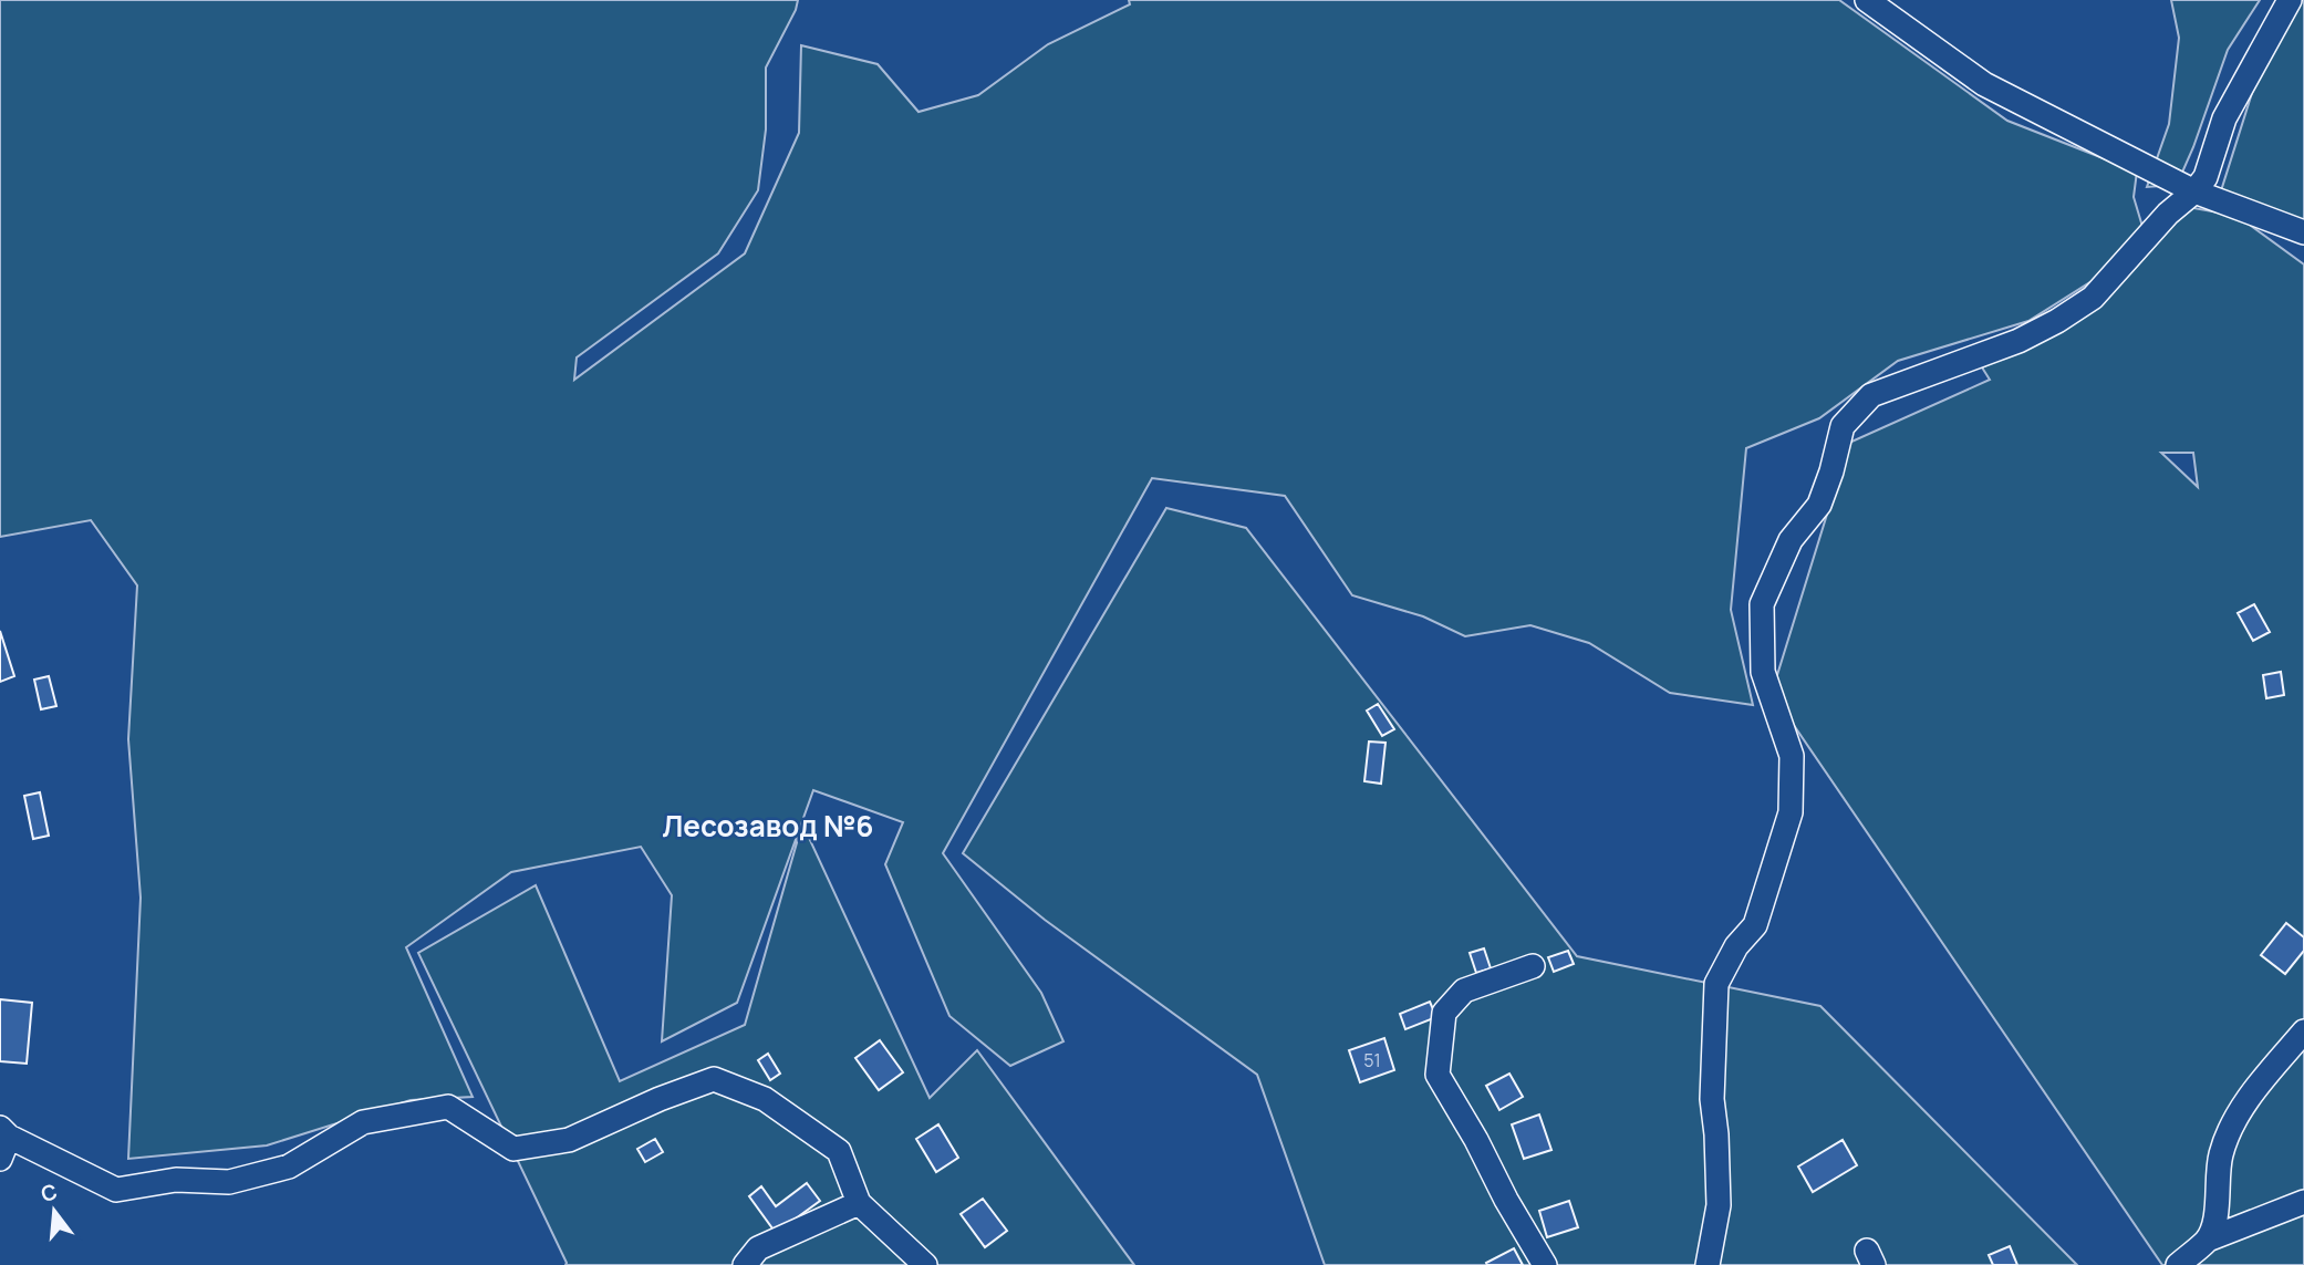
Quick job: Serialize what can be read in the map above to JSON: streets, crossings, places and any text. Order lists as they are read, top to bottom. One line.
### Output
{"districts":["Лесозавод №6"],"house_numbers":["51"],"north":"top"}
